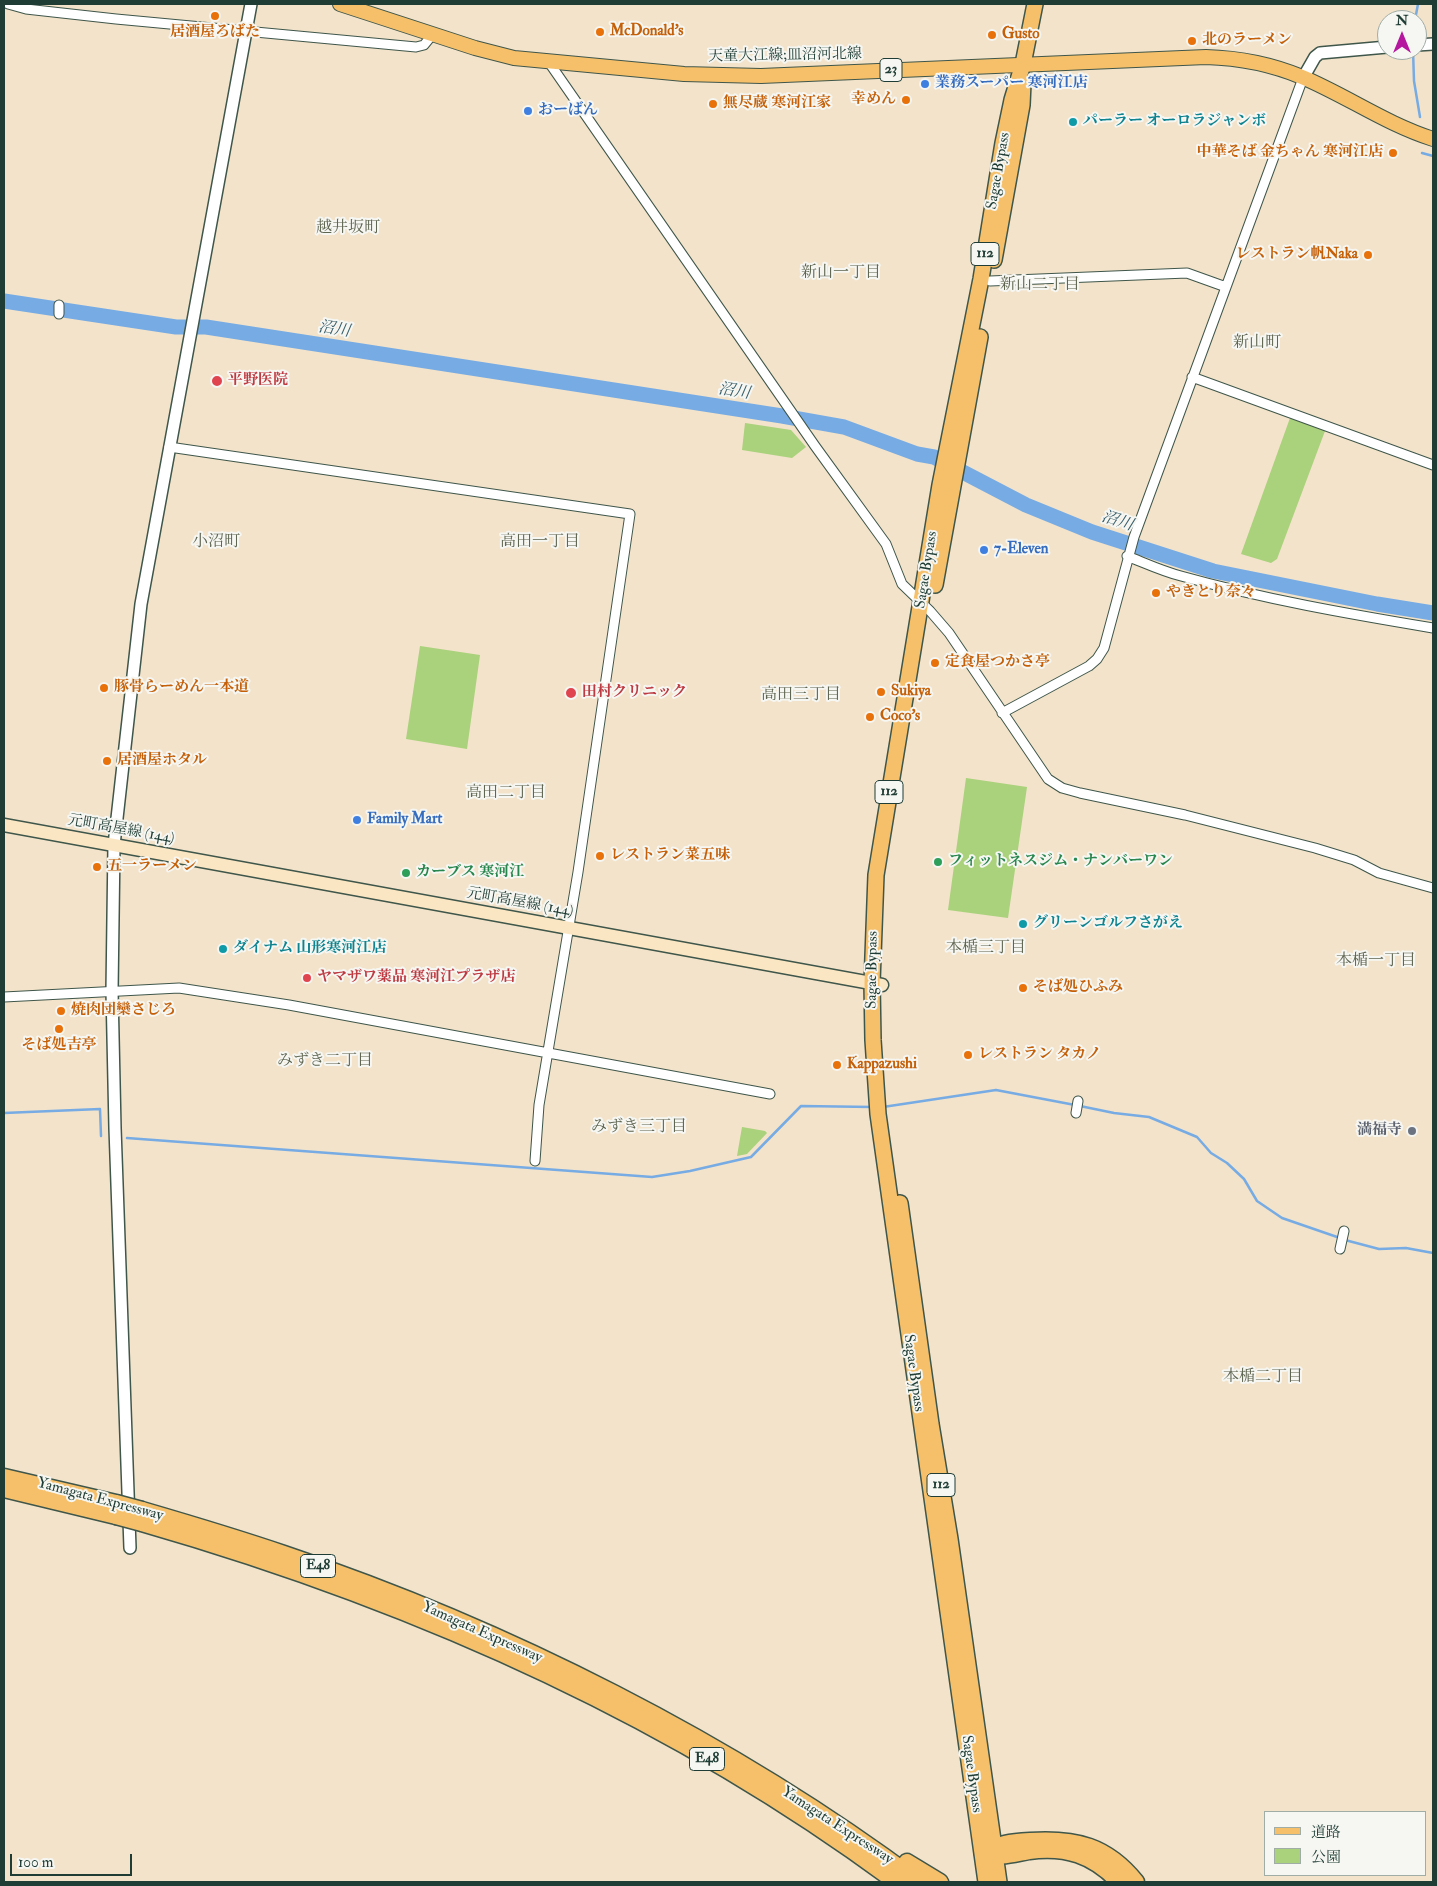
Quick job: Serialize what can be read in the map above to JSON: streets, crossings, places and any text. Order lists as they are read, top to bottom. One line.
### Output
{"streets":{"highway":["Sagae Bypass","112","Yamagata Expressway","E48"],"main road":["天童大江線;皿沼河北線","23","元町高屋線 (144)"]},"crossings":[["天童大江線;皿沼河北線","Sagae Bypass"],["Sagae Bypass","元町高屋線 (144)"]],"districts":["越井坂町","新山一丁目","新山二丁目","新山町","小沼町","高田一丁目","高田三丁目","高田二丁目","本楯三丁目","本楯一丁目","みずき二丁目","みずき三丁目","本楯二丁目"],"water":["沼川"],"places":["居酒屋ろばた","McDonald's","Gusto","北のラーメン","業務スーパー 寒河江店","幸めん","無尽蔵 寒河江家","おーばん","パーラー オーロラジャンボ","中華そば 金ちゃん 寒河江店","レストラン帆Naka","平野医院","7-Eleven","やきとり奈々","定食屋つかさ亭","豚骨らーめん一本道","Sukiya","田村クリニック","Coco's","居酒屋ホタル","Family Mart","レストラン菜五味","フィットネスジム・ナンバーワン","五一ラーメン","カーブス 寒河江","グリーンゴルフさがえ","ダイナム 山形寒河江店","ヤマザワ薬品 寒河江プラザ店","そば処ひふみ","焼肉団欒さじろ","そば処吉亭","レストラン タカノ","Kappazushi","満福寺"],"legend":["道路","公園"],"scale_bar":"100 m","north":"top"}
